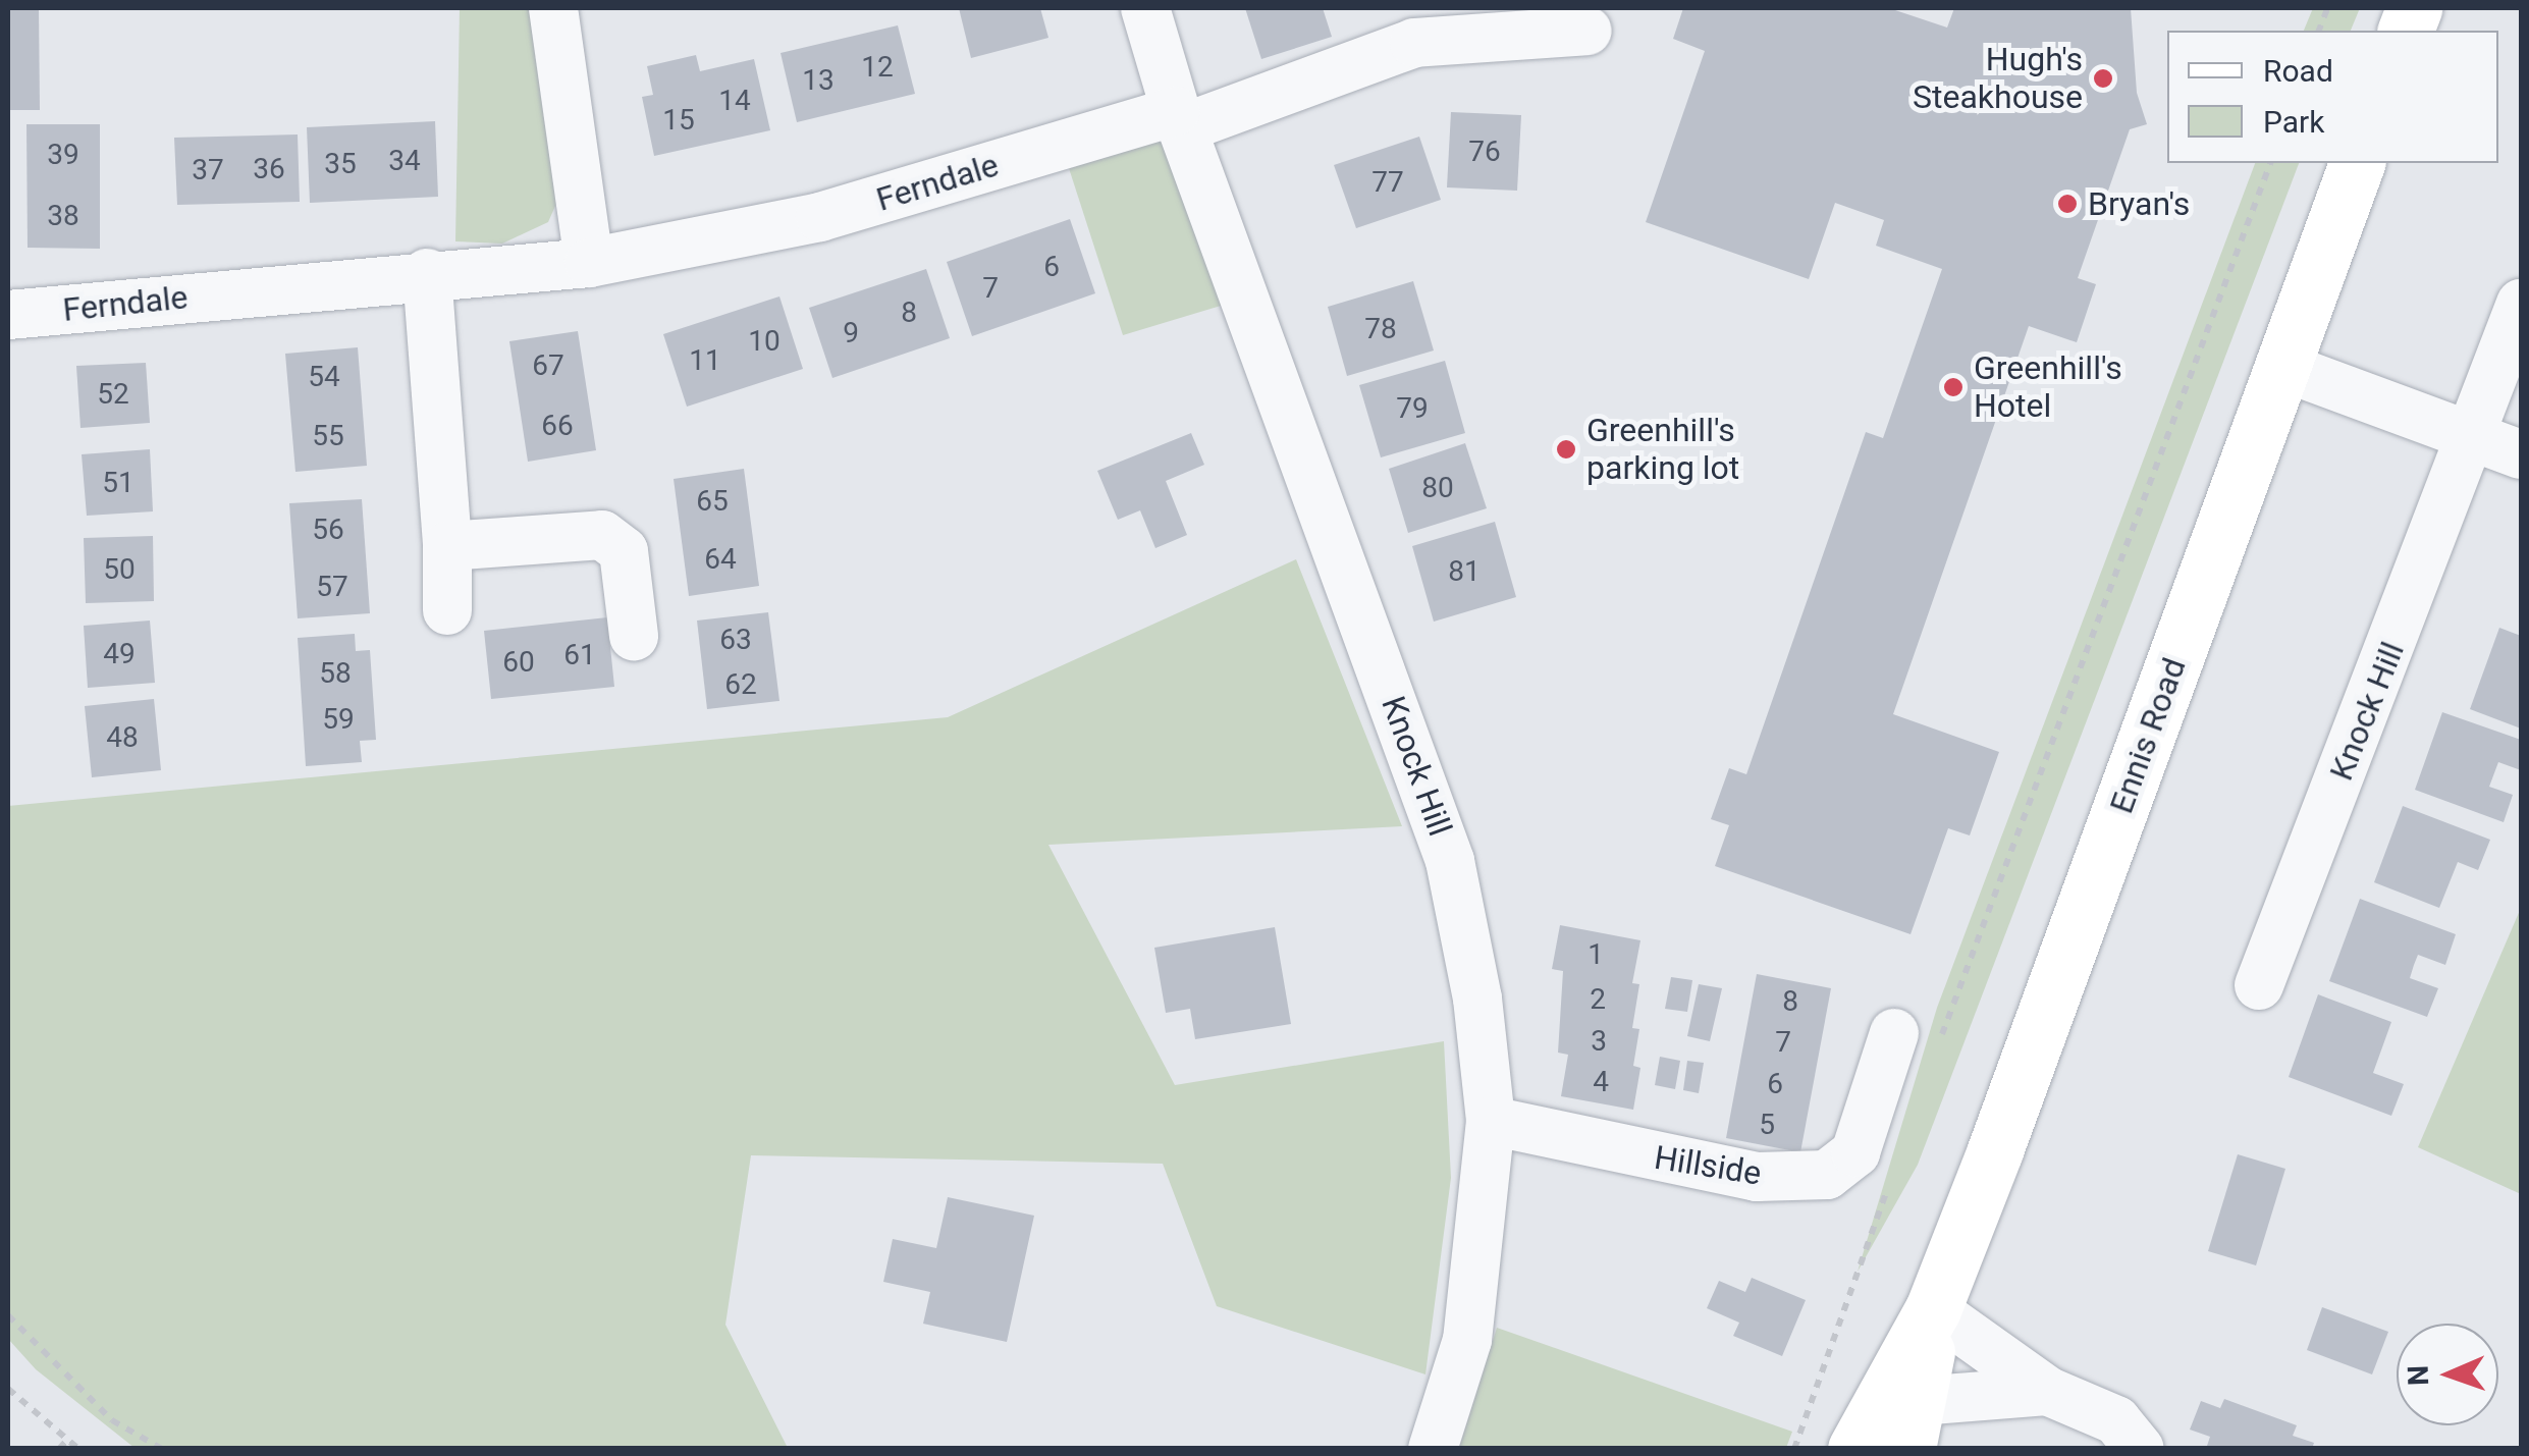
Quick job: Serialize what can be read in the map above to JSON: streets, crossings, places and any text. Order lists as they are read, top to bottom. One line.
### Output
{"streets":{"main road":["Ennis Road"],"street":["Ferndale","Knock Hill","Hillside"]},"crossings":[["Ferndale","Knock Hill"],["Knock Hill","Hillside"]],"places":["Hugh's Steakhouse","Bryan's","Greenhill's Hotel","Greenhill's parking lot"],"house_numbers":["12","13","14","15","76","39","34","35","36","37","77","38","6","7","8","78","9","10","11","67","54","52","79","66","55","51","80","65","56","64","50","81","57","63","49","61","60","58","62","59","48","1","2","8","3","7","4","6","5"],"legend":["Road","Park"],"north":"left"}
